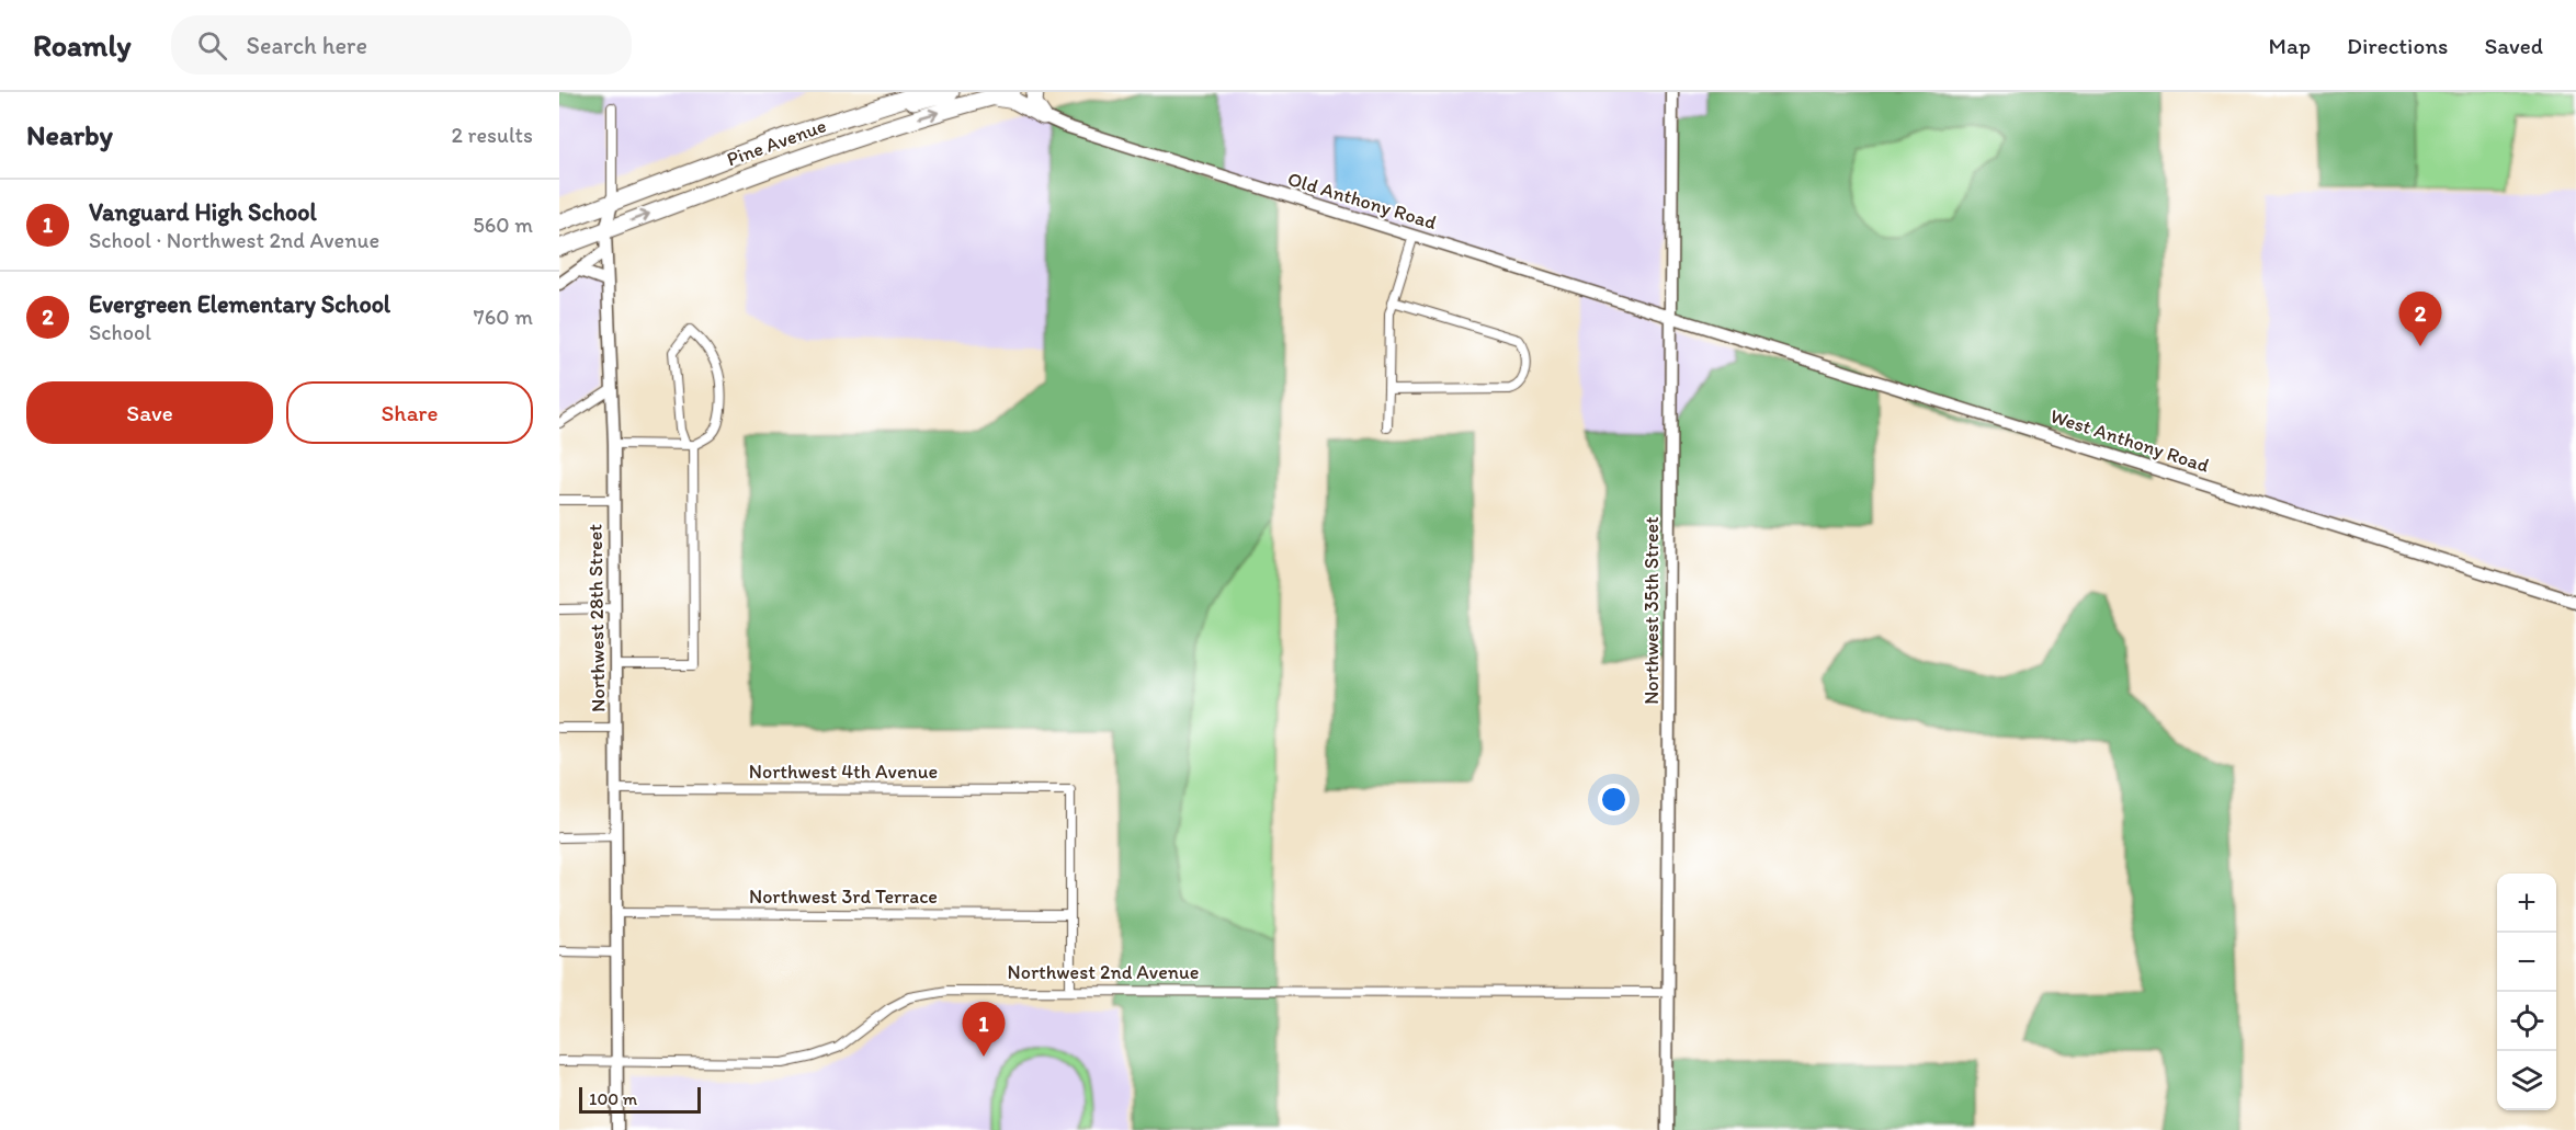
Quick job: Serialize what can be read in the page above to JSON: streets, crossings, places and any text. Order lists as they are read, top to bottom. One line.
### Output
{"streets":{"highway":["Pine Avenue"],"street":["Old Anthony Road","West Anthony Road","Northwest 35th Street","Northwest 28th Street","Northwest 4th Avenue","Northwest 3rd Terrace","Northwest 2nd Avenue"]},"crossings":[["Pine Avenue","Northwest 28th Street"],["Old Anthony Road","West Anthony Road"],["Old Anthony Road","Northwest 35th Street"],["West Anthony Road","Northwest 35th Street"],["Northwest 35th Street","Northwest 2nd Avenue"],["Northwest 28th Street","Northwest 4th Avenue"],["Northwest 28th Street","Northwest 3rd Terrace"],["Northwest 28th Street","Northwest 2nd Avenue"],["Northwest 4th Avenue","Northwest 3rd Terrace"]],"scale_bar":"100 m","page":{"header":"Roamly","search":"Search here","nav":["Map","Directions","Saved"],"heading":["Nearby","2 results"],"list":[{"mark":"1","name":"Vanguard High School","note":"School · Northwest 2nd Avenue","value":"560 m"},{"mark":"2","name":"Evergreen Elementary School","note":"School","value":"760 m"}],"pins":["2","1"],"buttons":["Save","Share"],"map_buttons":["+","−"],"scale":"100 m"}}
